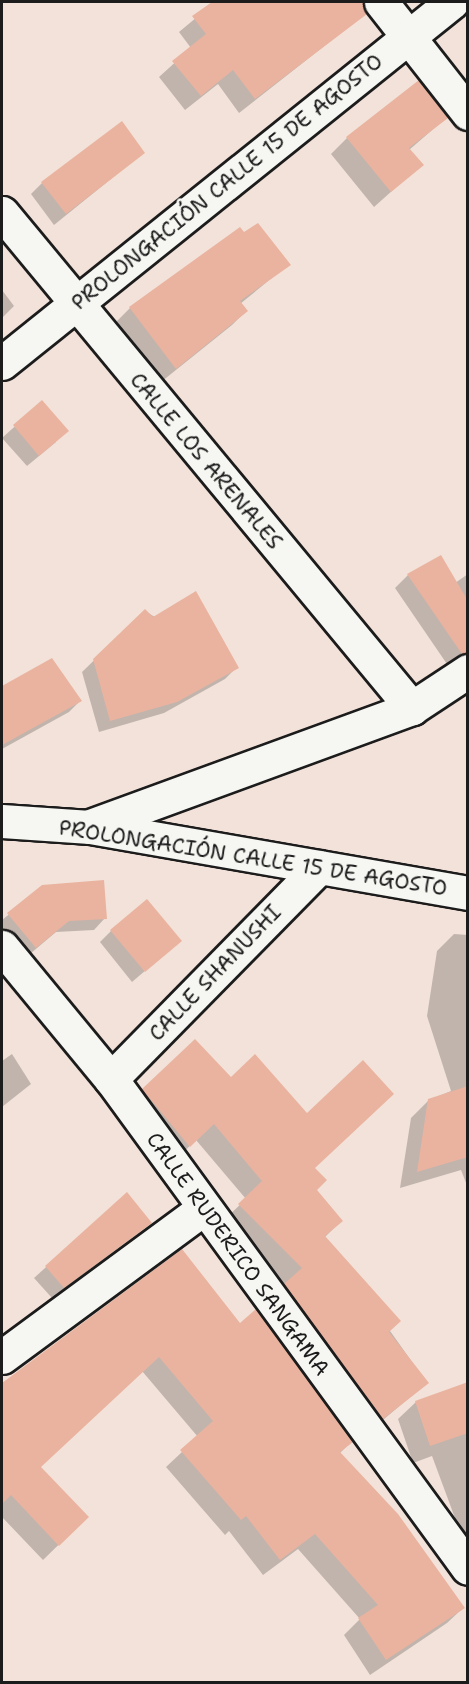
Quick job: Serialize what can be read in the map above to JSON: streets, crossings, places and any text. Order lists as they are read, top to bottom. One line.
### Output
{"streets":{"street":["PROLONGACIÓN CALLE 15 DE AGOSTO","CALLE LOS ARENALES","CALLE SHANUSHI","CALLE RUDERICO SANGAMA"]},"crossings":[["PROLONGACIÓN CALLE 15 DE AGOSTO","CALLE LOS ARENALES"],["PROLONGACIÓN CALLE 15 DE AGOSTO","CALLE SHANUSHI"],["CALLE SHANUSHI","CALLE RUDERICO SANGAMA"]]}
